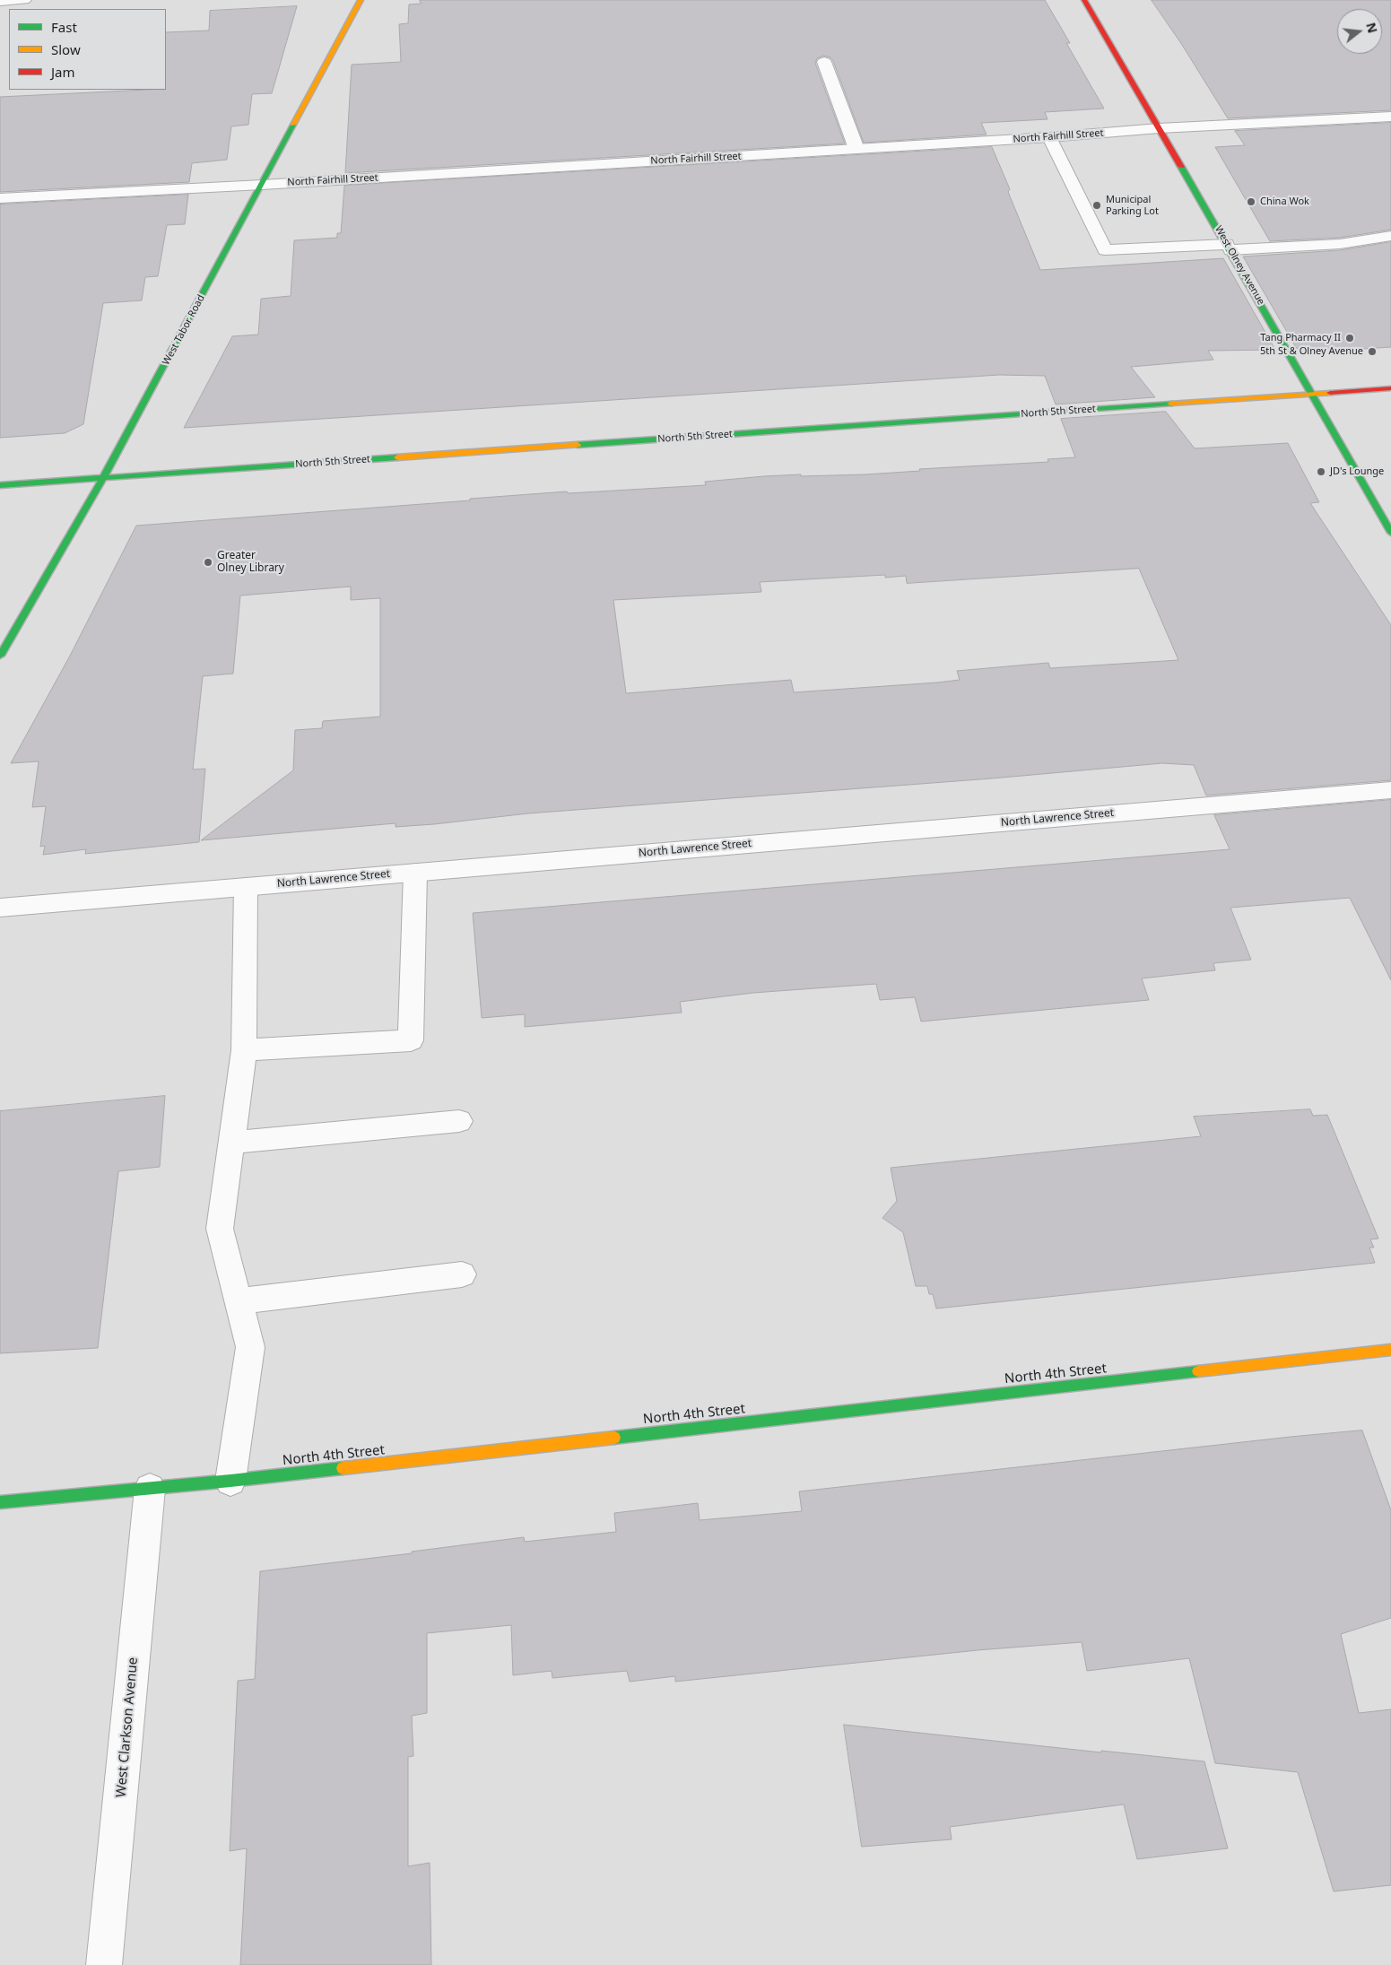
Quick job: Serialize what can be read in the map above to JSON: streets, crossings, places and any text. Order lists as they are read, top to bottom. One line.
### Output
{"streets":{"street":["North Fairhill Street","West Olney Avenue","West Tabor Road","North 5th Street","North Lawrence Street","North 4th Street","West Clarkson Avenue"]},"crossings":[["North Fairhill Street","West Olney Avenue"],["North Fairhill Street","West Tabor Road"],["West Olney Avenue","North 5th Street"],["West Tabor Road","North 5th Street"],["North 4th Street","West Clarkson Avenue"]],"places":["China Wok","Municipal Parking Lot","Tang Pharmacy II","5th St & Olney Avenue","JD's Lounge","Greater Olney Library"],"legend":["Fast","Slow","Jam"],"north":"right"}
